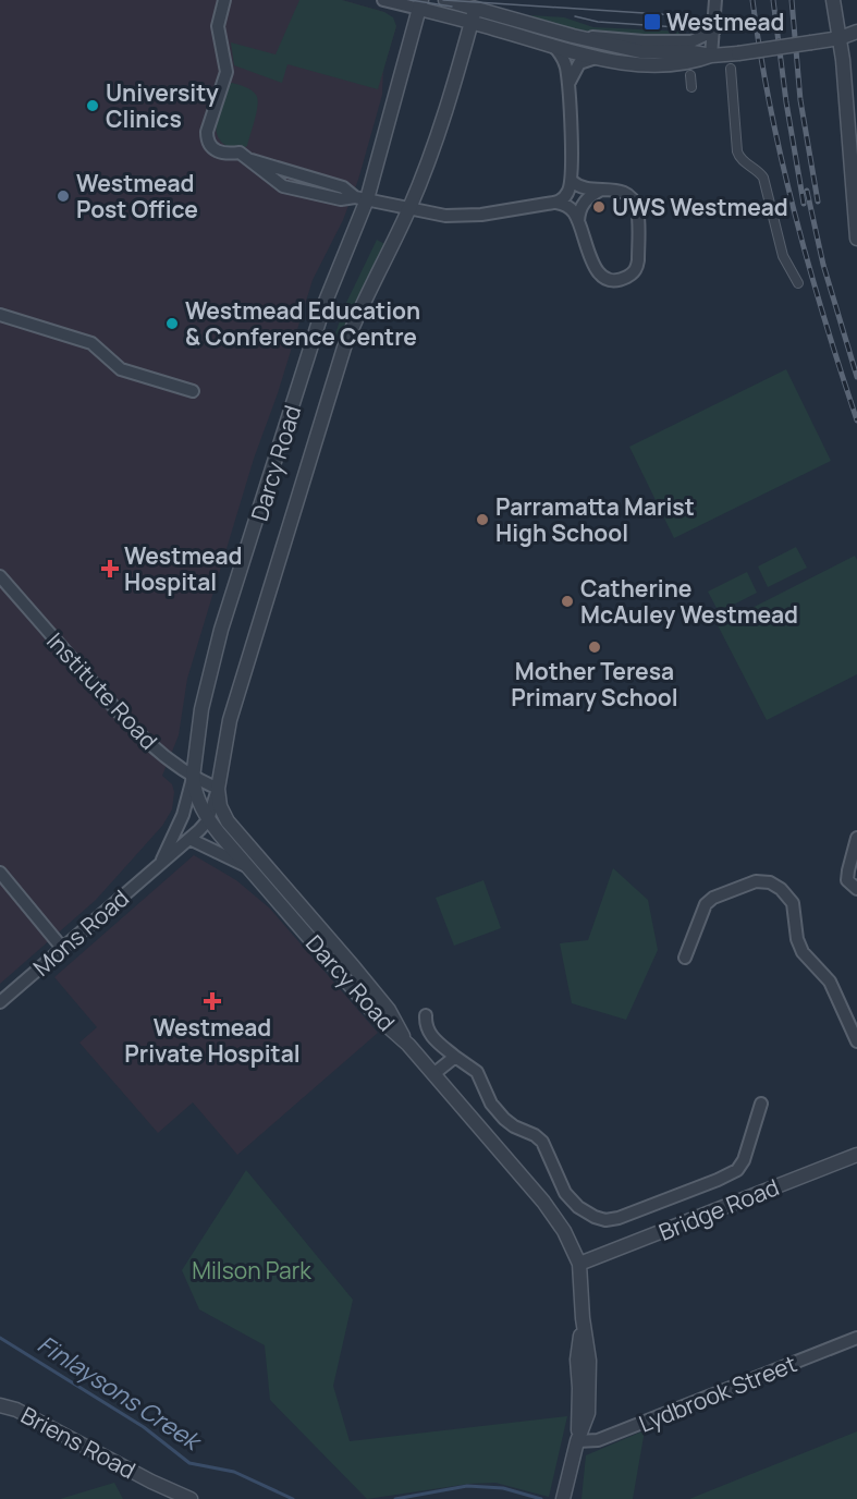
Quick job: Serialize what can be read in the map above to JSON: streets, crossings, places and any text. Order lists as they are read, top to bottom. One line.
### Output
{"streets":{"street":["Darcy Road","Institute Road","Mons Road","Bridge Road","Lydbrook Street","Briens Road"]},"crossings":[["Darcy Road","Institute Road"],["Darcy Road","Mons Road"],["Darcy Road","Bridge Road"],["Darcy Road","Lydbrook Street"],["Institute Road","Mons Road"]],"water":["Finlaysons Creek"],"parks":["Milson Park"],"places":{"transit":["Westmead"],"other":["University Clinics","Westmead Post Office","UWS Westmead","Westmead Education & Conference Centre","Parramatta Marist High School","Catherine McAuley Westmead","Mother Teresa Primary School"],"health":["Westmead Hospital","Westmead Private Hospital"]}}
